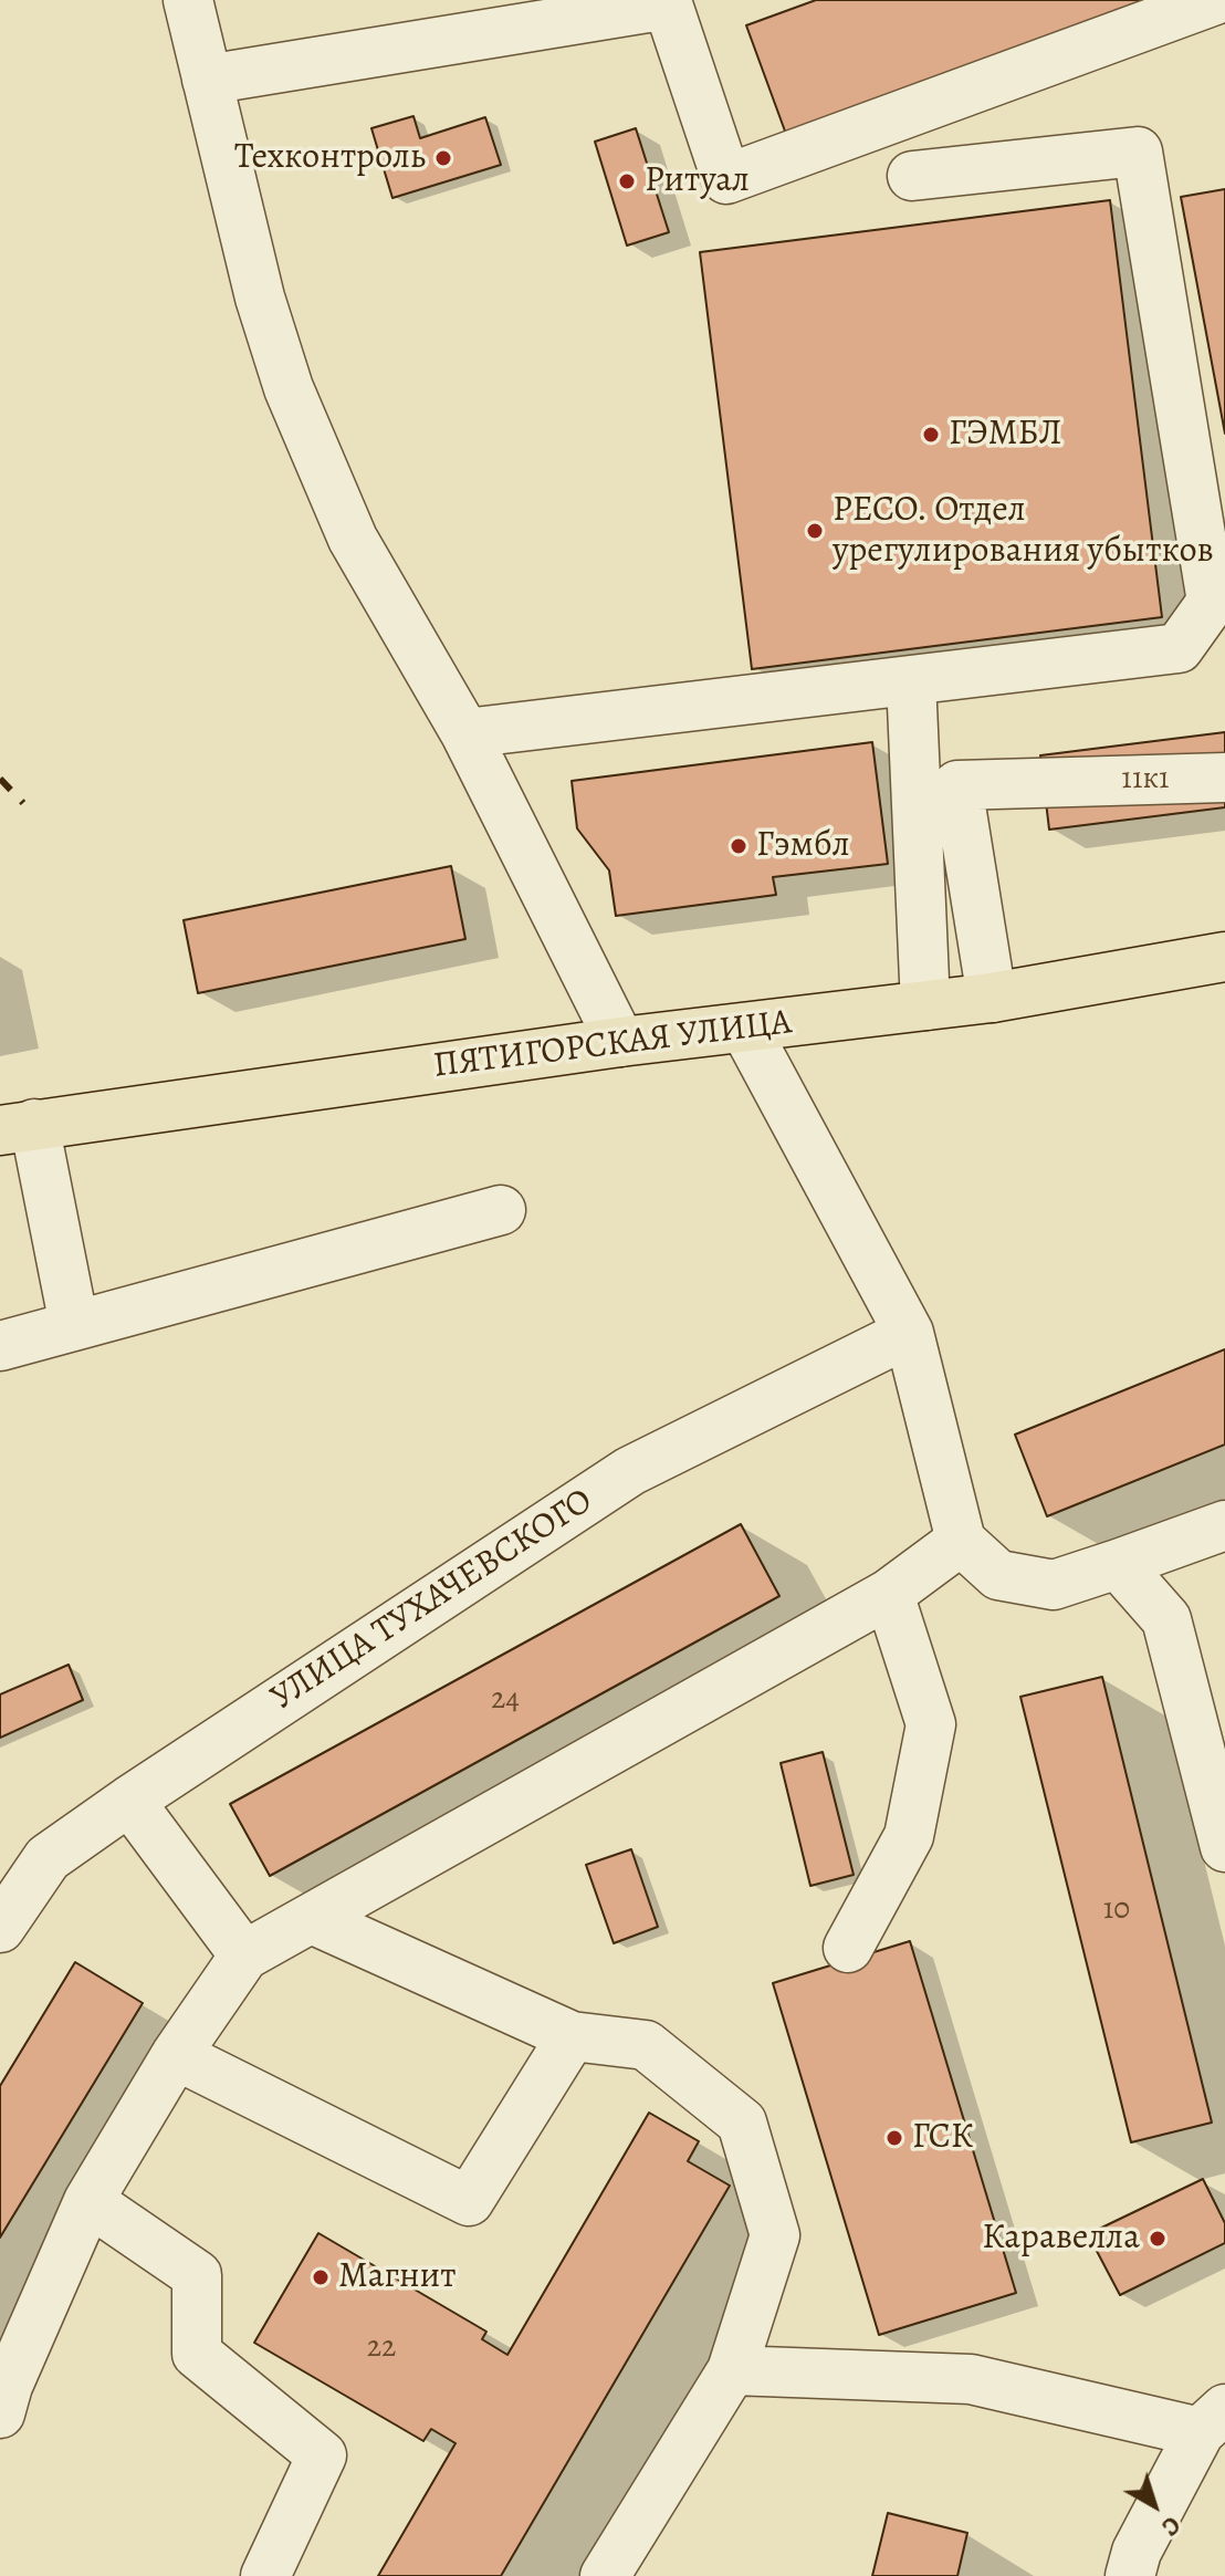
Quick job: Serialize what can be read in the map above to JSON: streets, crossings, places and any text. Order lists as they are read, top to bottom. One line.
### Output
{"streets":{"main road":["ПЯТИГОРСКАЯ УЛИЦА"],"street":["УЛИЦА ТУХАЧЕВСКОГО"]},"places":["Техконтроль","Ритуал","ГЭМБЛ","РЕСО. Отдел урегулирования убытков","Гэмбл","ГСК","Каравелла","Магнит"],"house_numbers":["11к1","24","10","22"],"north":"bottom right"}
